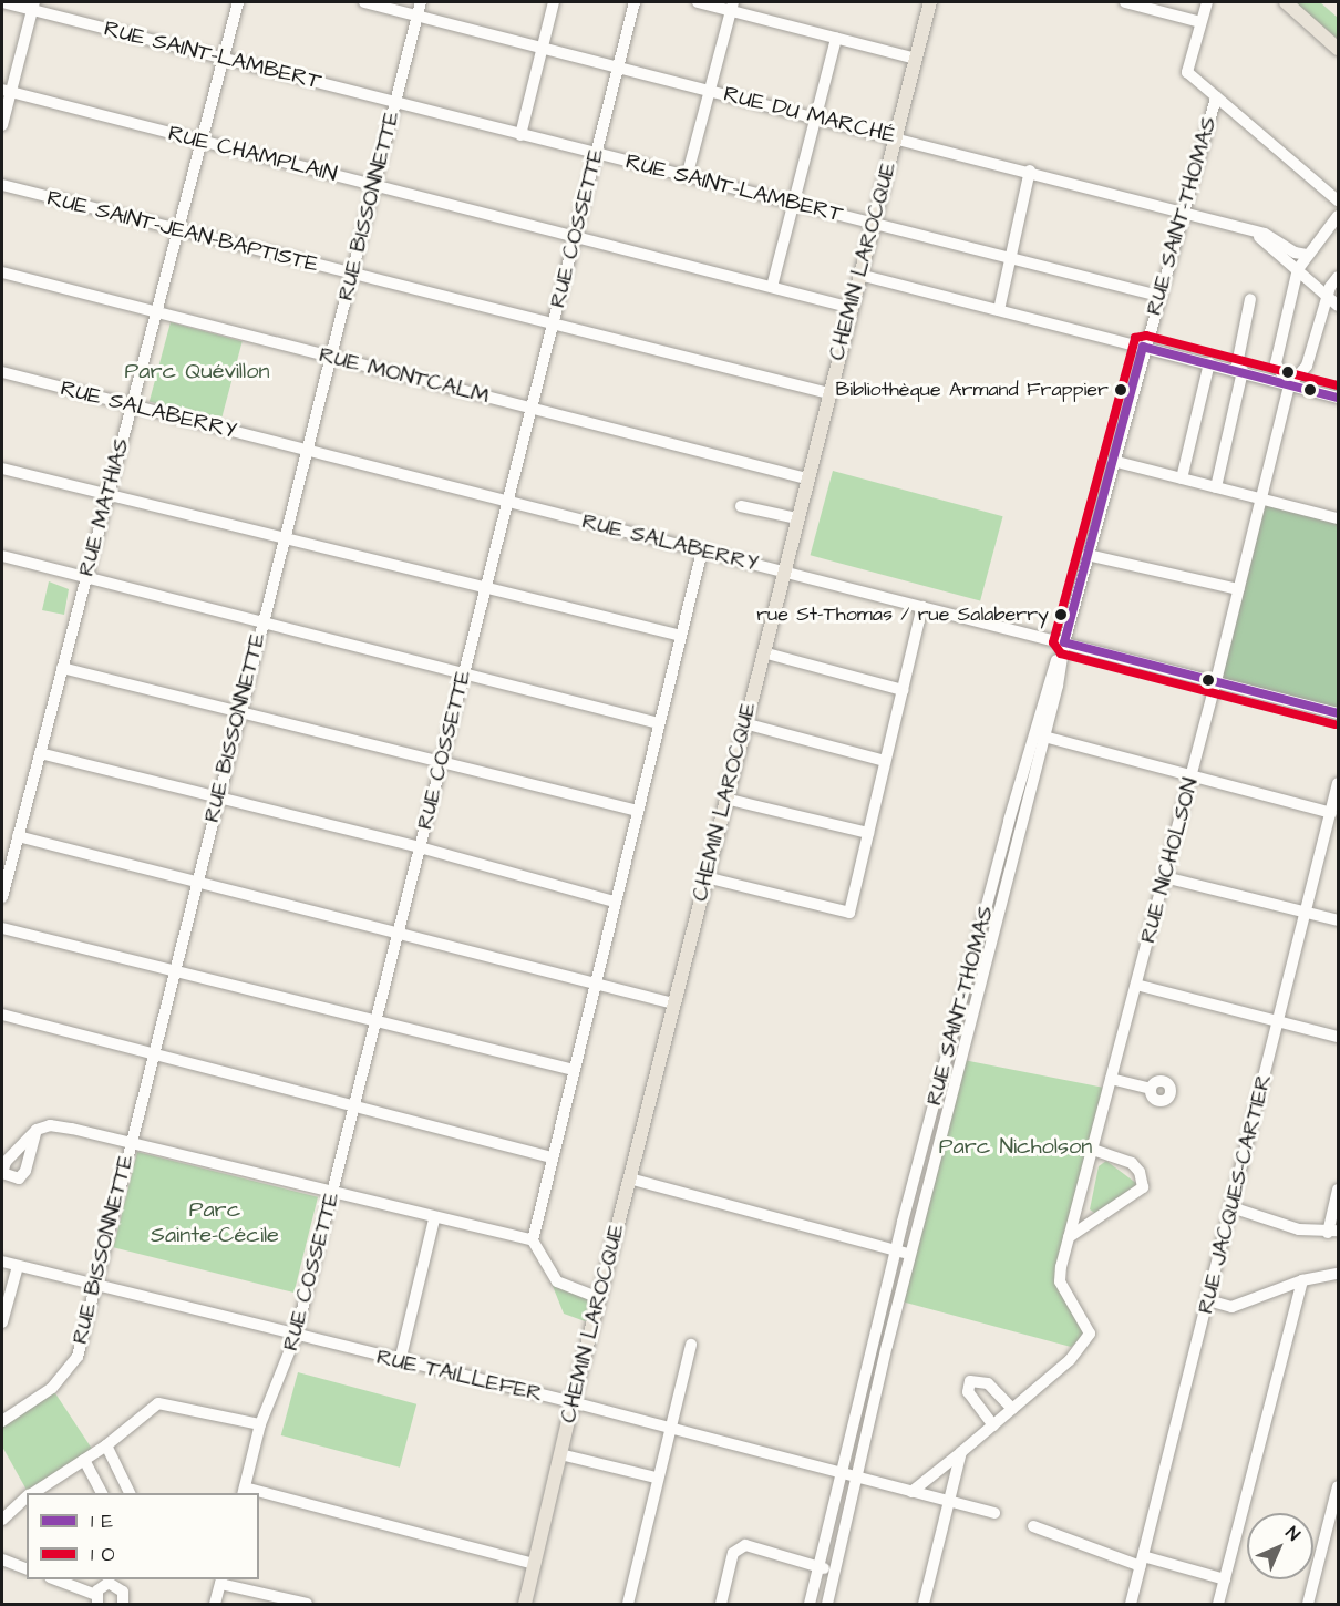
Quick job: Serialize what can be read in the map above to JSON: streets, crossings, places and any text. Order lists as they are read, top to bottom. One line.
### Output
{"streets":{"main road":["CHEMIN LAROCQUE"],"street":["RUE SAINT-LAMBERT","RUE DU MARCHÉ","RUE CHAMPLAIN","RUE BISSONNETTE","RUE SAINT-THOMAS","RUE COSSETTE","RUE SAINT-JEAN-BAPTISTE","RUE MONTCALM","RUE SALABERRY","RUE MATHIAS","RUE NICHOLSON","RUE JACQUES-CARTIER","RUE TAILLEFER"]},"crossings":[["RUE SAINT-LAMBERT","RUE BISSONNETTE"],["RUE SAINT-LAMBERT","RUE SAINT-THOMAS"],["RUE SAINT-LAMBERT","RUE COSSETTE"],["RUE SAINT-LAMBERT","CHEMIN LAROCQUE"],["RUE SAINT-LAMBERT","RUE MATHIAS"],["RUE DU MARCHÉ","RUE BISSONNETTE"],["RUE DU MARCHÉ","RUE SAINT-THOMAS"],["RUE DU MARCHÉ","RUE COSSETTE"],["RUE DU MARCHÉ","CHEMIN LAROCQUE"],["RUE DU MARCHÉ","RUE NICHOLSON"],["RUE CHAMPLAIN","RUE BISSONNETTE"],["RUE CHAMPLAIN","RUE COSSETTE"],["RUE CHAMPLAIN","CHEMIN LAROCQUE"],["RUE CHAMPLAIN","RUE MATHIAS"],["RUE BISSONNETTE","RUE SAINT-JEAN-BAPTISTE"],["RUE BISSONNETTE","RUE MONTCALM"],["RUE BISSONNETTE","RUE SALABERRY"],["RUE BISSONNETTE","RUE TAILLEFER"],["RUE SAINT-THOMAS","RUE SALABERRY"],["RUE SAINT-THOMAS","RUE TAILLEFER"],["RUE COSSETTE","RUE SAINT-JEAN-BAPTISTE"],["RUE COSSETTE","RUE MONTCALM"],["RUE COSSETTE","RUE SALABERRY"],["RUE COSSETTE","RUE TAILLEFER"],["RUE SAINT-JEAN-BAPTISTE","CHEMIN LAROCQUE"],["RUE SAINT-JEAN-BAPTISTE","RUE MATHIAS"],["CHEMIN LAROCQUE","RUE MONTCALM"],["CHEMIN LAROCQUE","RUE SALABERRY"],["CHEMIN LAROCQUE","RUE TAILLEFER"],["RUE MONTCALM","RUE MATHIAS"],["RUE SALABERRY","RUE MATHIAS"],["RUE SALABERRY","RUE NICHOLSON"]],"parks":["Parc Quévillon","Parc Nicholson","Parc Sainte-Cécile"],"places":["Bibliothèque Armand Frappier","rue St-Thomas / rue Salaberry"],"legend":["1 E","1 O"],"north":"top right"}
